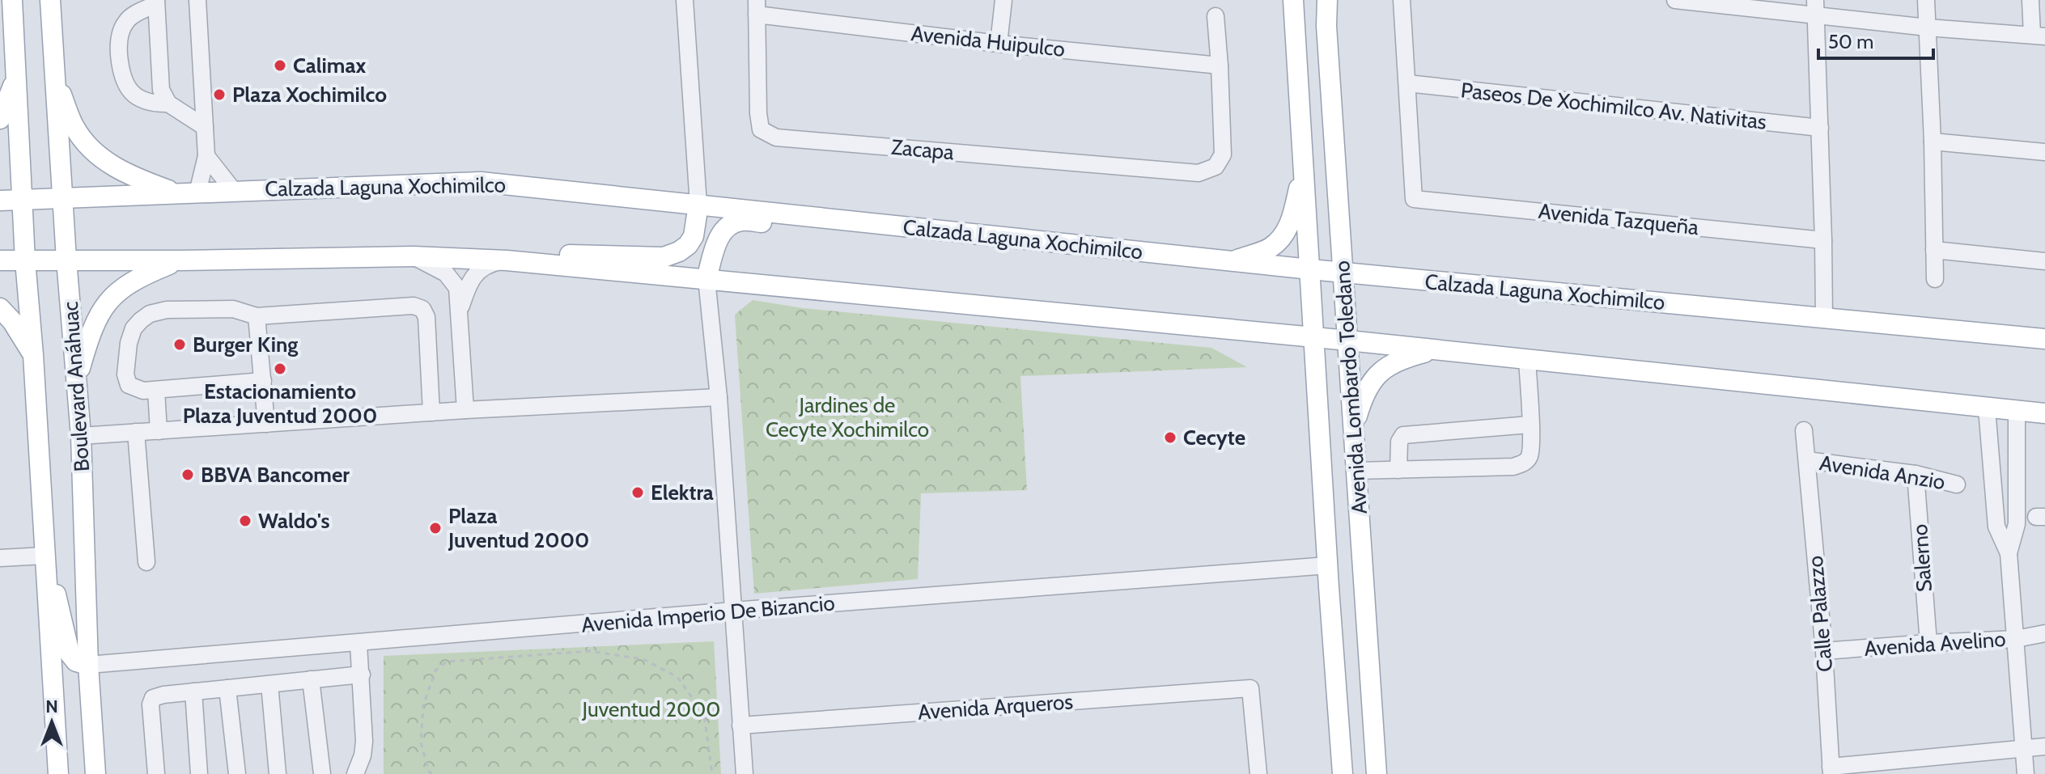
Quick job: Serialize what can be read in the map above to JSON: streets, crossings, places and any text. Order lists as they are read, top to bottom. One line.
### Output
{"streets":{"main road":["Calzada Laguna Xochimilco","Boulevard Anáhuac","Avenida Lombardo Toledano"],"street":["Avenida Huipulco","Paseos De Xochimilco Av. Nativitas","Zacapa","Avenida Tazqueña","Avenida Anzio","Salerno","Avenida Imperio De Bizancio","Calle Palazzo","Avenida Avelino","Avenida Arqueros"]},"crossings":[["Avenida Huipulco","Zacapa"],["Paseos De Xochimilco Av. Nativitas","Avenida Tazqueña"],["Calzada Laguna Xochimilco","Boulevard Anáhuac"],["Calzada Laguna Xochimilco","Avenida Lombardo Toledano"],["Boulevard Anáhuac","Avenida Imperio De Bizancio"],["Avenida Lombardo Toledano","Avenida Imperio De Bizancio"],["Avenida Anzio","Salerno"],["Avenida Anzio","Calle Palazzo"],["Salerno","Avenida Avelino"],["Calle Palazzo","Avenida Avelino"]],"parks":["Jardines de Cecyte Xochimilco","Juventud 2000"],"places":["Calimax","Plaza Xochimilco","Burger King","Estacionamiento Plaza Juventud 2000","Cecyte","BBVA Bancomer","Elektra","Waldo's","Plaza Juventud 2000"],"scale_bar":"50 m","north":"top"}
